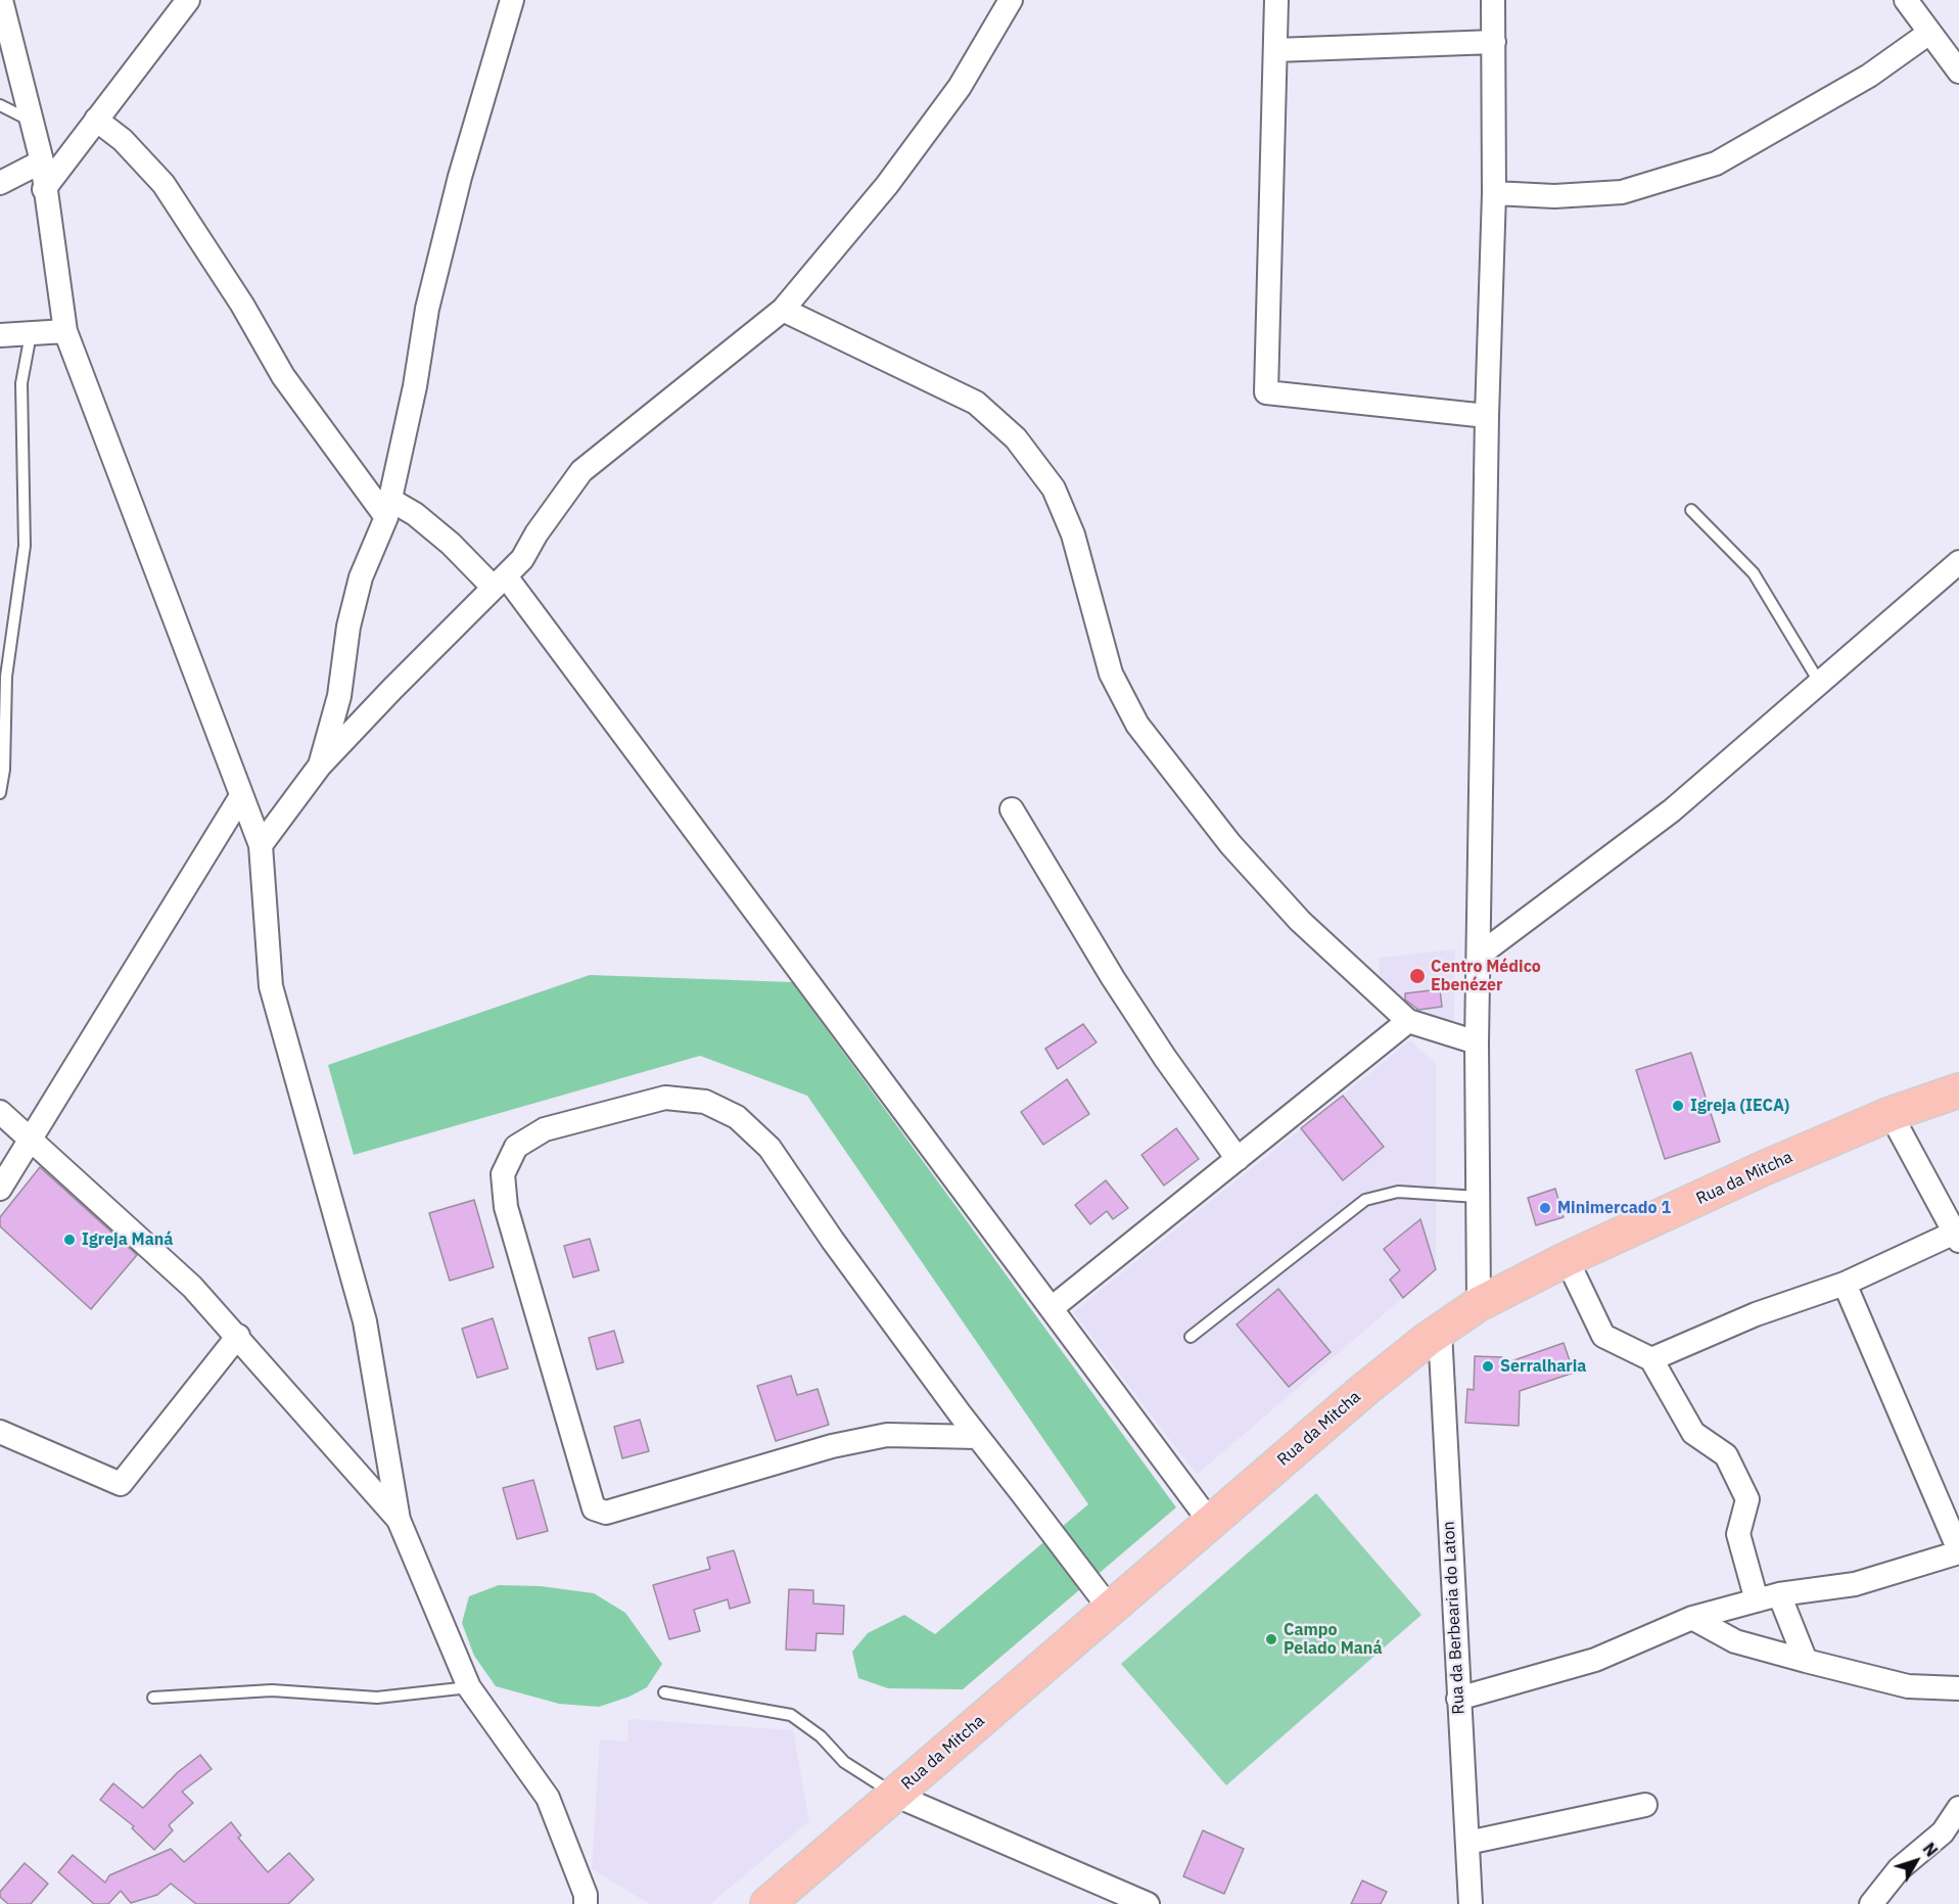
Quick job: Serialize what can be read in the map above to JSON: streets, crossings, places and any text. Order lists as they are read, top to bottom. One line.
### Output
{"streets":{"main road":["Rua da Mitcha"],"street":["Rua da Berbearia do Laton"]},"crossings":[["Rua da Mitcha","Rua da Berbearia do Laton"]],"places":["Centro Médico Ebenézer","Igreja (IECA)","Minimercado 1","Igreja Maná","Serralharia","Campo Pelado Maná"],"north":"top right"}
